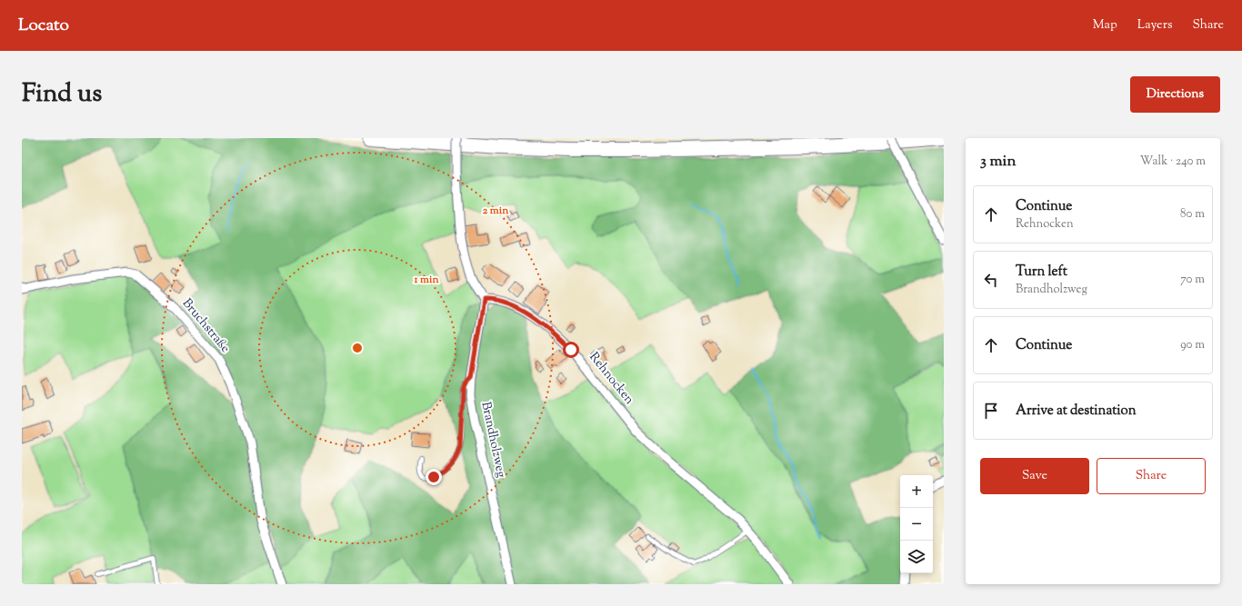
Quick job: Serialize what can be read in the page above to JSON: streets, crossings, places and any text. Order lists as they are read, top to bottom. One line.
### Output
{"streets":{"street":["Bruchstraße","Rehnocken","Brandholzweg"]},"crossings":[["Rehnocken","Brandholzweg"]],"page":{"header":"Locato","nav":["Map","Layers","Share"],"title":"Find us","buttons":["Directions",["Save","Share"]],"heading":["3 min","Walk · 240 m"],"list":[["Continue","Rehnocken","80 m"],["Turn left","Brandholzweg","70 m"],["Continue","90 m"],"Arrive at destination"],"map_buttons":["+","−"]},"rings":["2 min","1 min"]}
